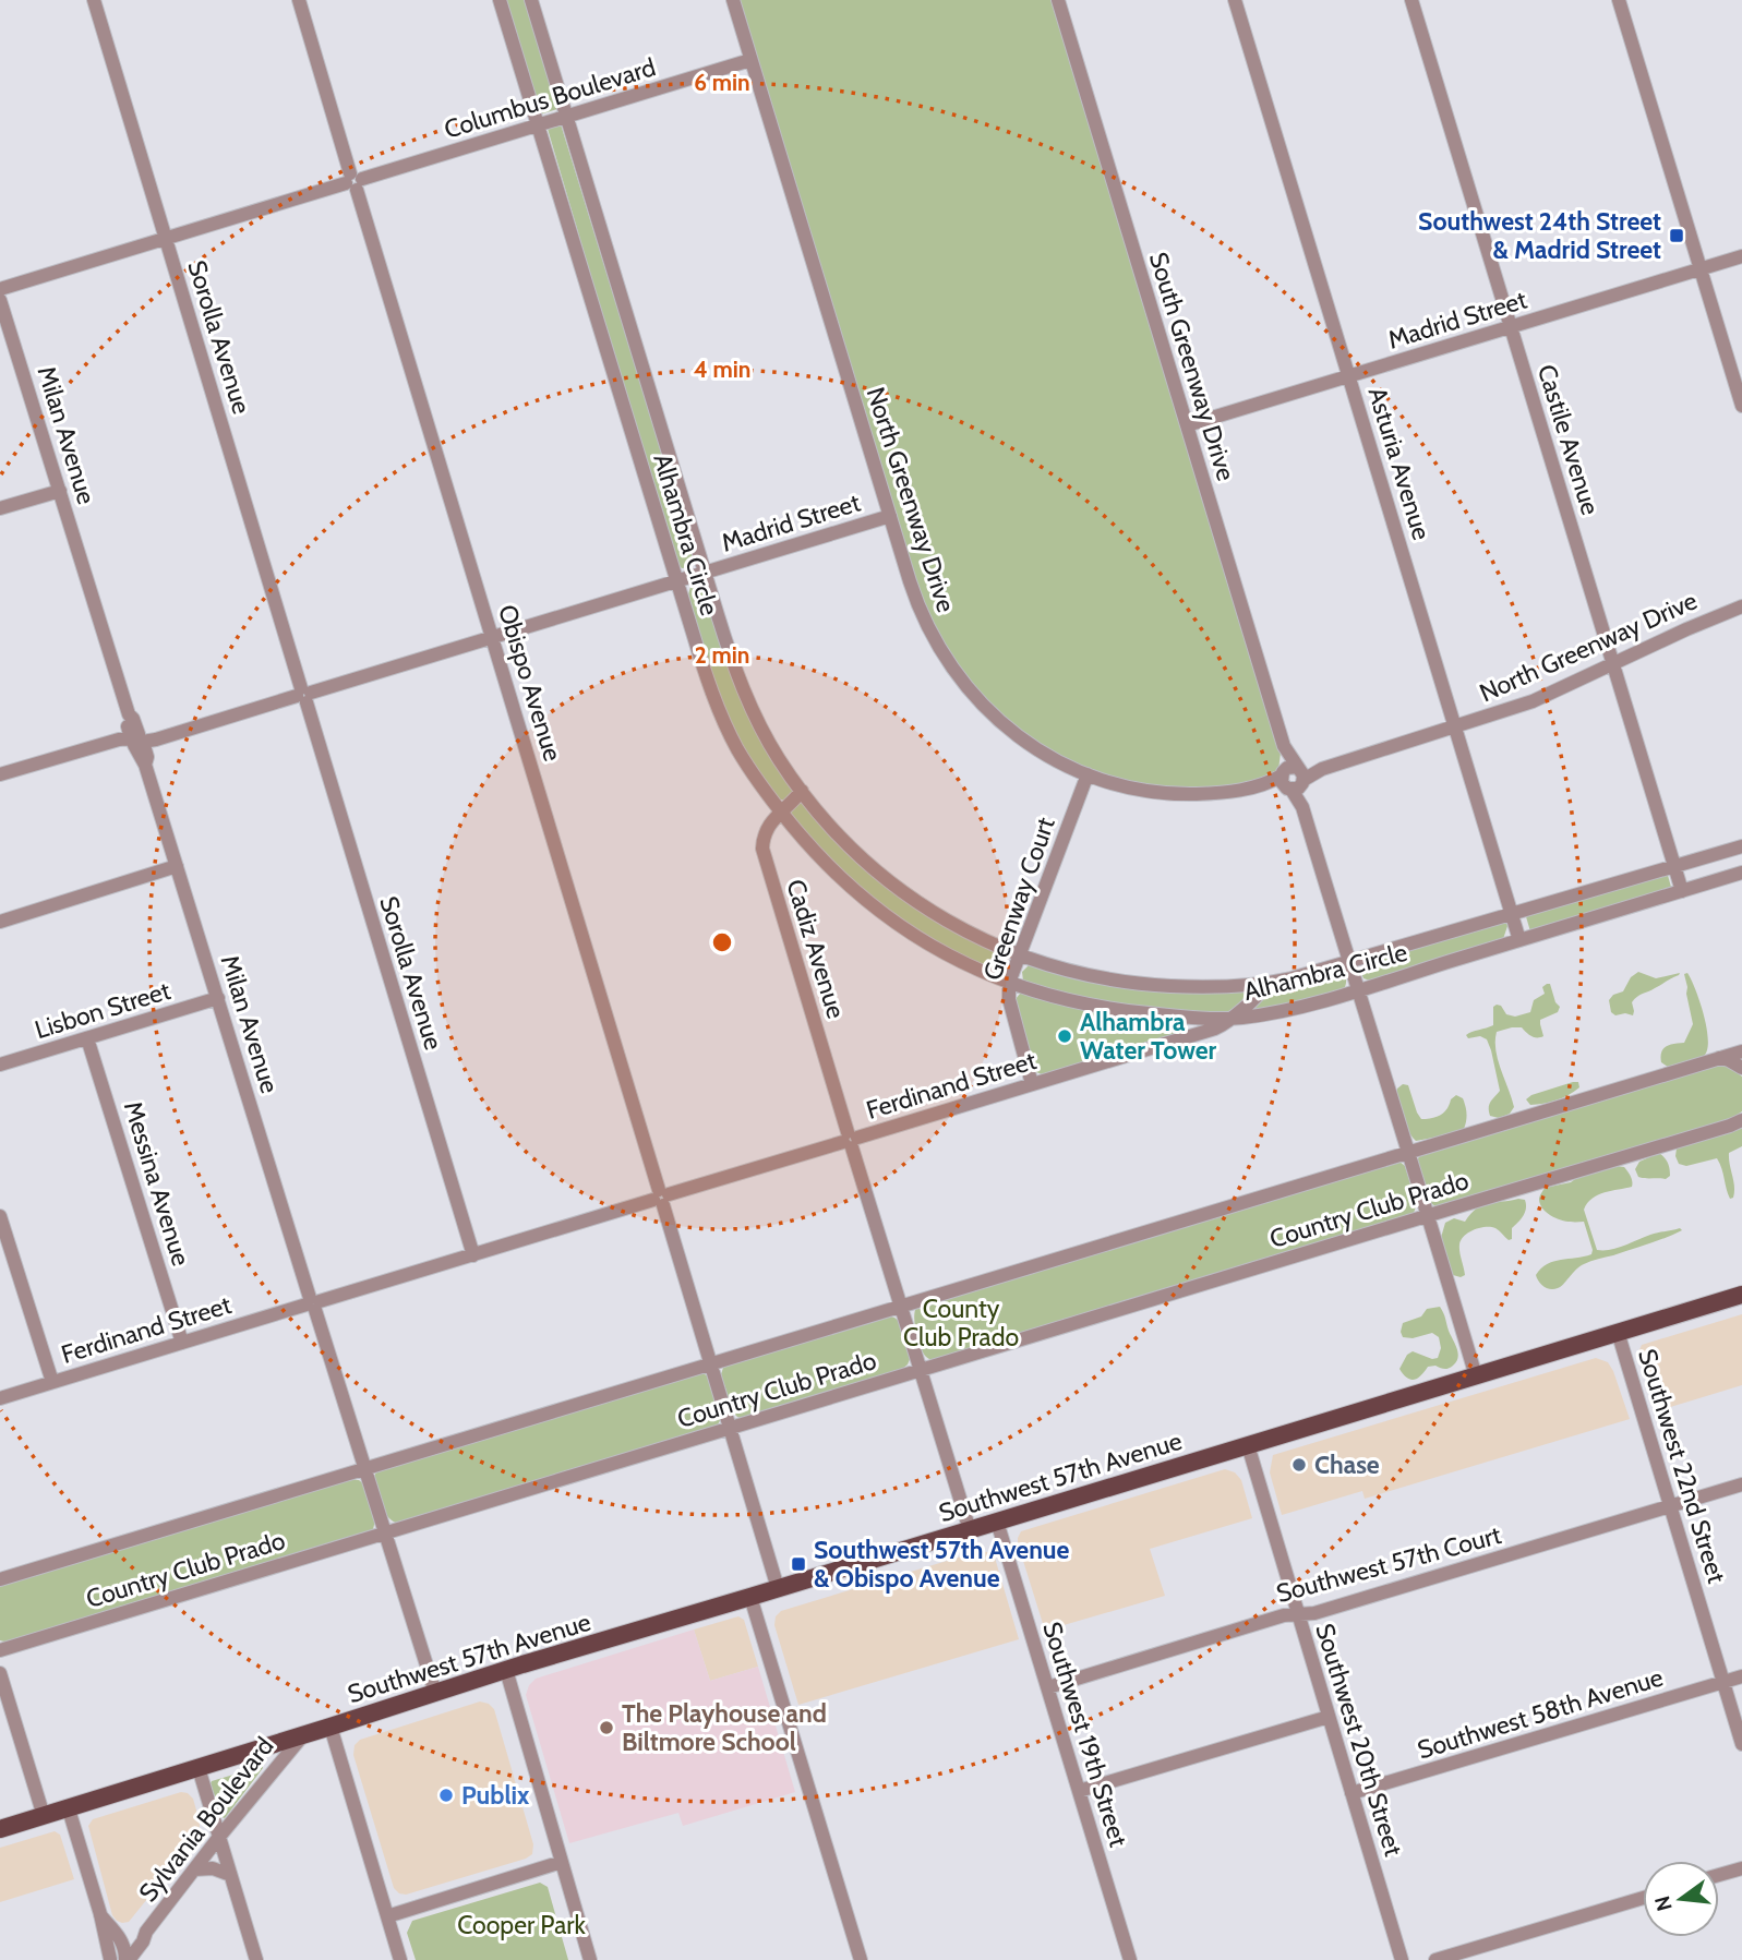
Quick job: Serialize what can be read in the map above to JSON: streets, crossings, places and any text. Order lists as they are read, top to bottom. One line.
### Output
{"streets":{"main road":["Southwest 57th Avenue"],"street":["Columbus Boulevard","Madrid Street","Sorolla Avenue","South Greenway Drive","Milan Avenue","Castile Avenue","Asturia Avenue","North Greenway Drive","Alhambra Circle","Obispo Avenue","Greenway Court","Cadiz Avenue","Lisbon Street","Ferdinand Street","Messina Avenue","Country Club Prado","Southwest 22nd Street","Southwest 57th Court","Southwest 58th Avenue","Southwest 19th Street","Southwest 20th Street","Sylvania Boulevard"]},"crossings":[["Columbus Boulevard","Sorolla Avenue"],["Columbus Boulevard","North Greenway Drive"],["Columbus Boulevard","Alhambra Circle"],["Columbus Boulevard","Obispo Avenue"],["Madrid Street","Sorolla Avenue"],["Madrid Street","South Greenway Drive"],["Madrid Street","Milan Avenue"],["Madrid Street","Castile Avenue"],["Madrid Street","Asturia Avenue"],["Madrid Street","North Greenway Drive"],["Madrid Street","Alhambra Circle"],["Madrid Street","Obispo Avenue"],["Sorolla Avenue","Ferdinand Street"],["South Greenway Drive","North Greenway Drive"],["Milan Avenue","Lisbon Street"],["Milan Avenue","Ferdinand Street"],["Milan Avenue","Country Club Prado"],["Milan Avenue","Southwest 57th Avenue"],["Castile Avenue","North Greenway Drive"],["Castile Avenue","Alhambra Circle"],["Asturia Avenue","North Greenway Drive"],["Asturia Avenue","Alhambra Circle"],["North Greenway Drive","Greenway Court"],["Alhambra Circle","Greenway Court"],["Alhambra Circle","Cadiz Avenue"],["Alhambra Circle","Ferdinand Street"],["Obispo Avenue","Ferdinand Street"],["Obispo Avenue","Country Club Prado"],["Obispo Avenue","Southwest 57th Avenue"],["Greenway Court","Ferdinand Street"],["Cadiz Avenue","Ferdinand Street"],["Cadiz Avenue","Country Club Prado"],["Cadiz Avenue","Southwest 57th Avenue"],["Lisbon Street","Messina Avenue"],["Ferdinand Street","Messina Avenue"],["Southwest 22nd Street","Southwest 57th Avenue"],["Southwest 22nd Street","Southwest 57th Court"],["Southwest 22nd Street","Southwest 58th Avenue"],["Southwest 57th Avenue","Southwest 19th Street"],["Southwest 57th Avenue","Southwest 20th Street"],["Southwest 57th Avenue","Sylvania Boulevard"],["Southwest 57th Court","Southwest 19th Street"],["Southwest 57th Court","Southwest 20th Street"],["Southwest 58th Avenue","Southwest 20th Street"]],"parks":["County Club Prado","Cooper Park"],"places":{"transit":["Southwest 24th Street & Madrid Street","Southwest 57th Avenue & Obispo Avenue"],"other":["Alhambra Water Tower","Chase","The Playhouse and Biltmore School","Publix"]},"north":"left","rings":["6 min","4 min","2 min"]}
